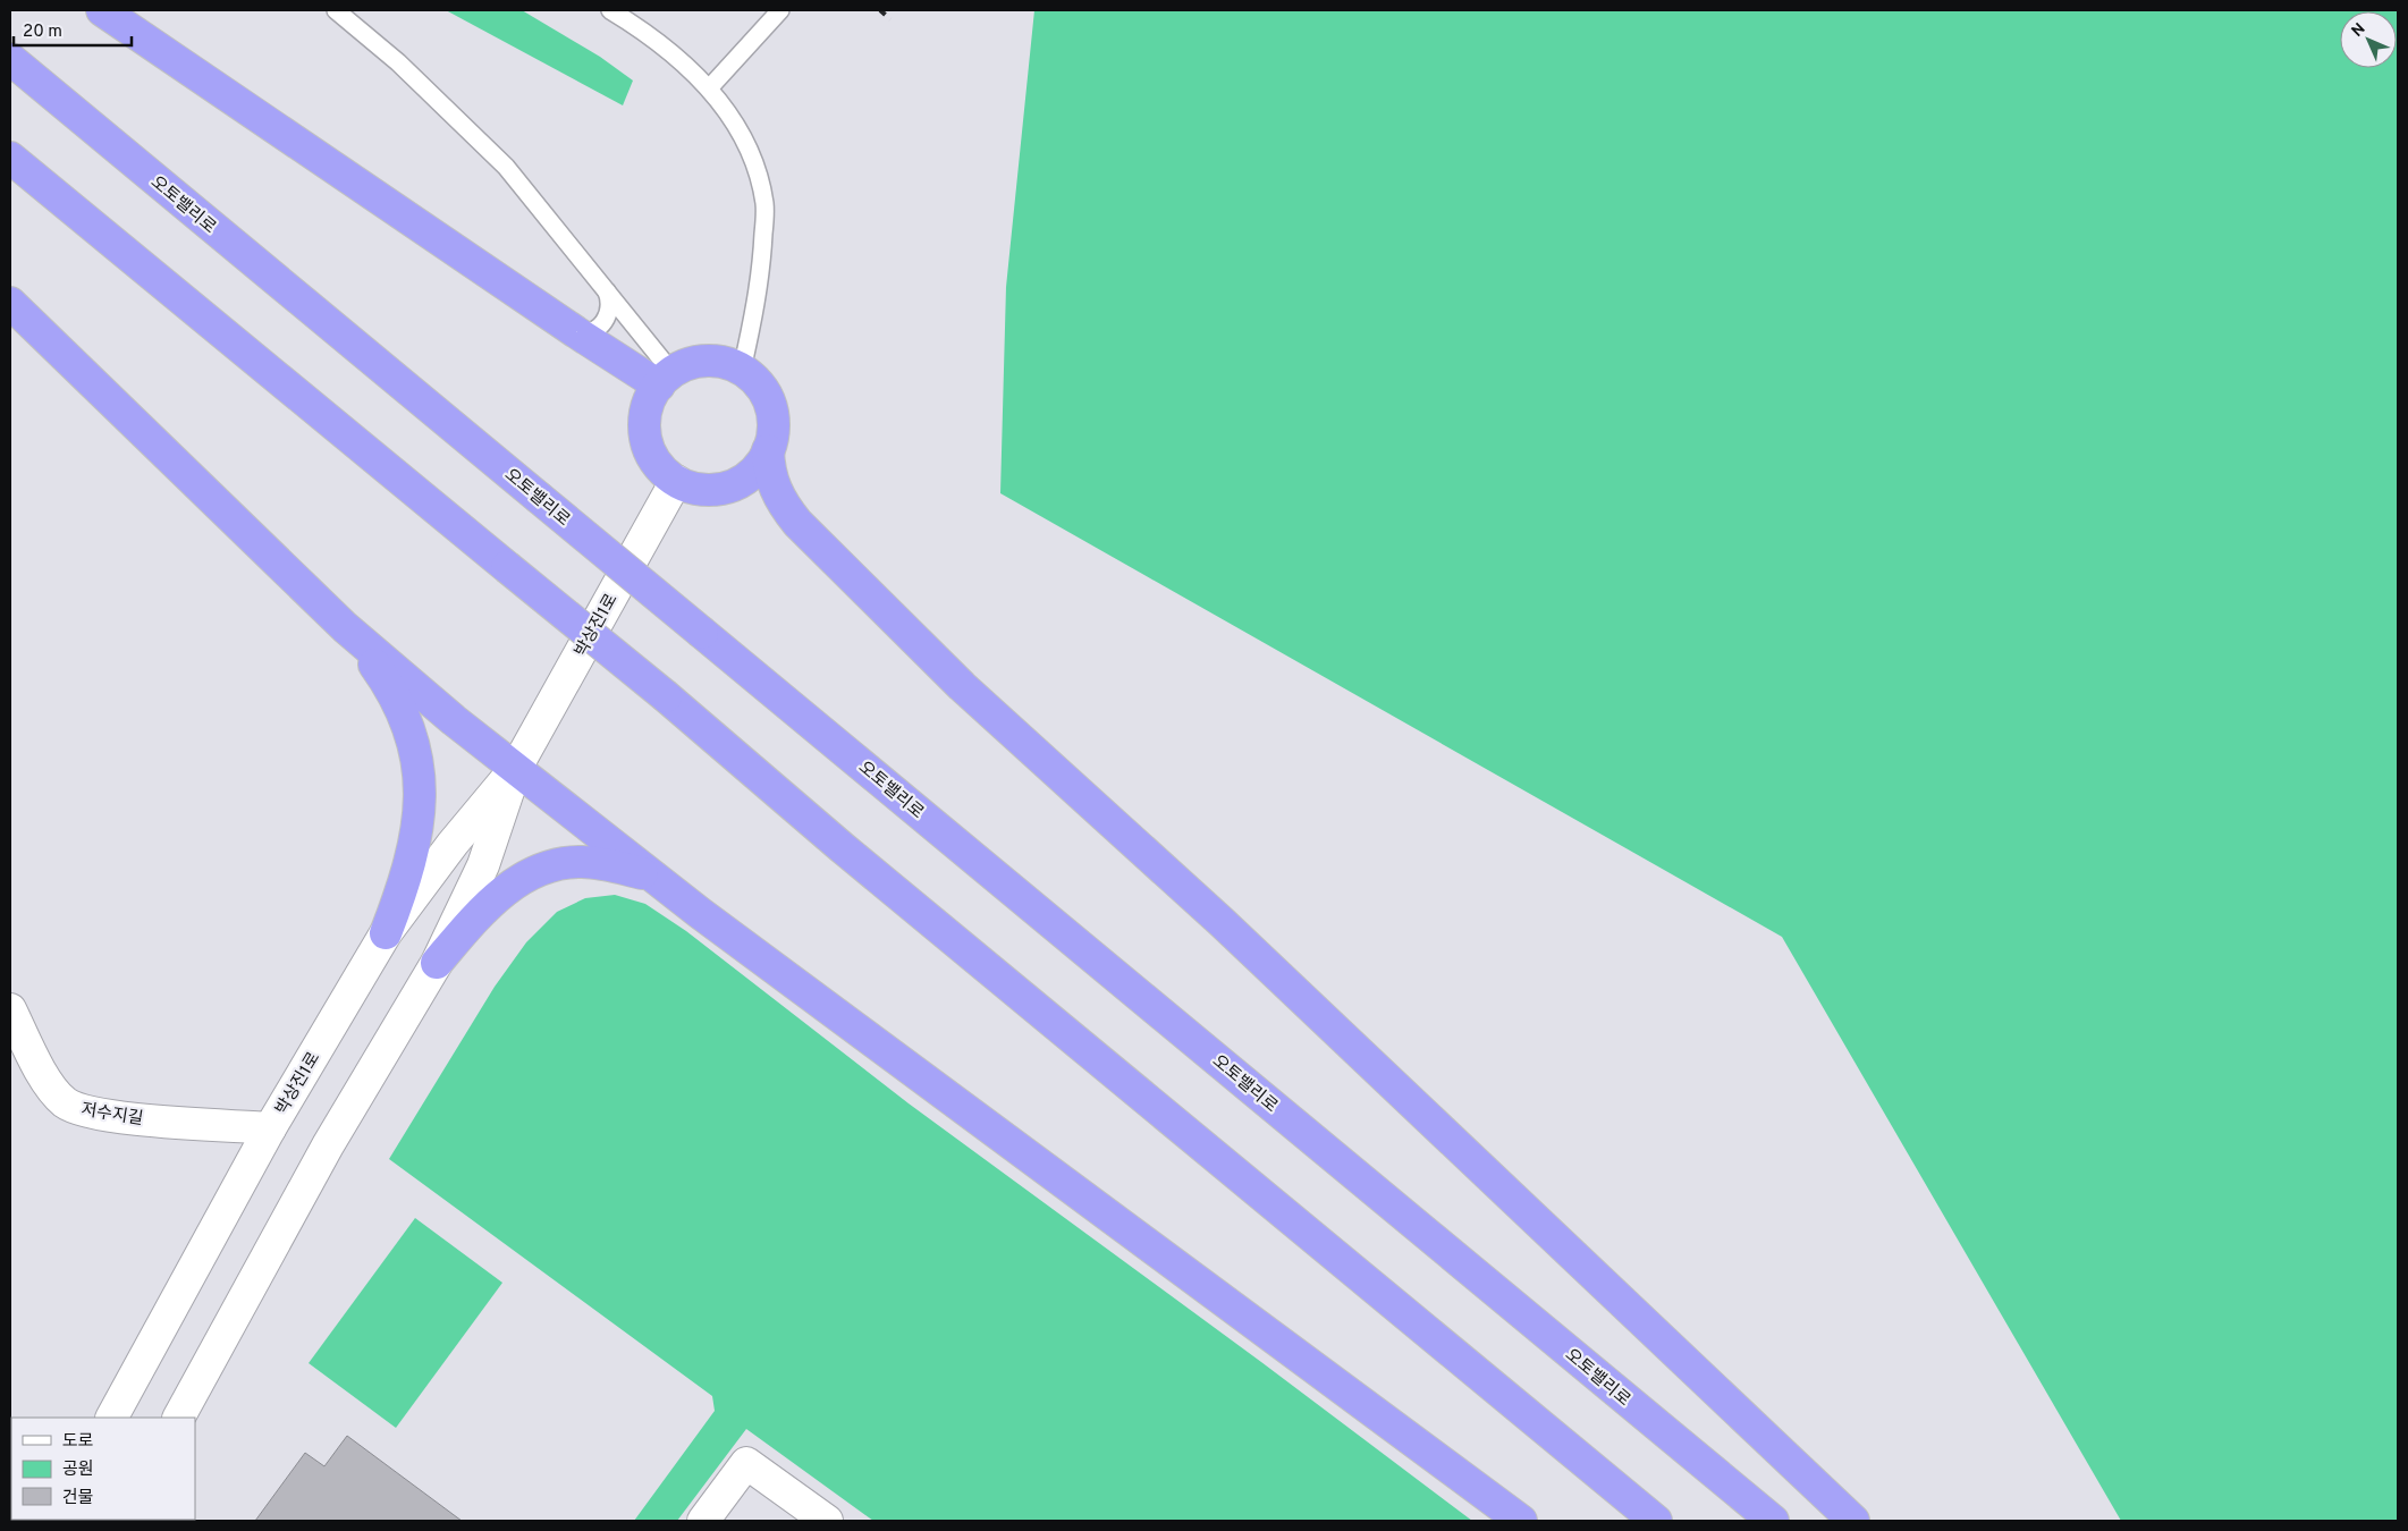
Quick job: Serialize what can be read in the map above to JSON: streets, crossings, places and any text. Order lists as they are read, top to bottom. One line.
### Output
{"streets":{"highway":["오토밸리로"],"street":["박상진1로","저수지길"]},"crossings":[["박상진1로","저수지길"]],"legend":["도로","공원","건물"],"scale_bar":"20 m","north":"top left"}
